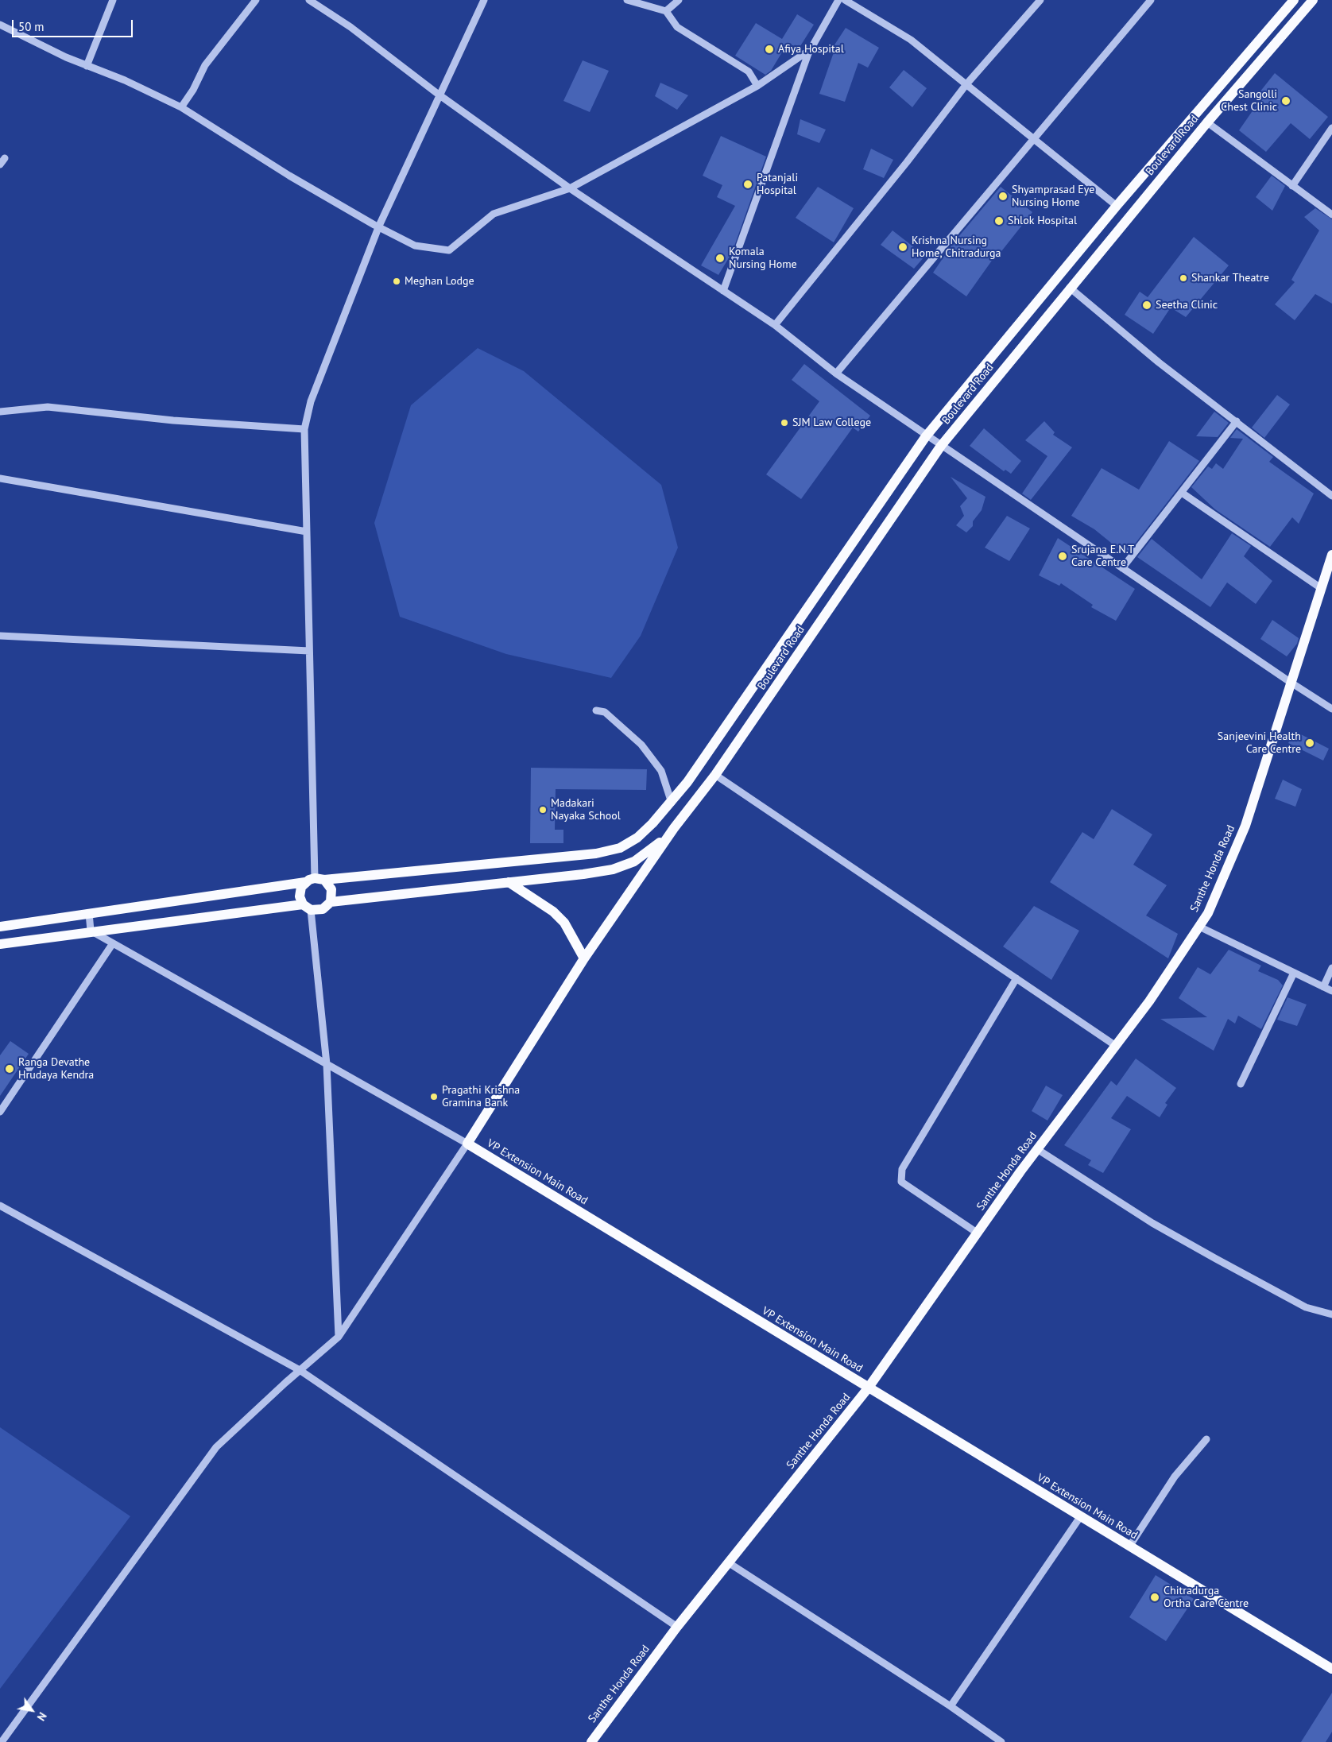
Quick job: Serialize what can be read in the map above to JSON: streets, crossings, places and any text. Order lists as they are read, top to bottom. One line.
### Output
{"streets":{"main road":["Boulevard Road","Santhe Honda Road","VP Extension Main Road"]},"crossings":[["Santhe Honda Road","VP Extension Main Road"]],"places":["Afiya Hospital","Sangolli Chest Clinic","Patanjali Hospital","Shyamprasad Eye Nursing Home","Shlok Hospital","Krishna Nursing Home, Chitradurga","Komala Nursing Home","Shankar Theatre","Meghan Lodge","Seetha Clinic","SJM Law College","Srujana E.N.T Care Centre","Sanjeevini Health Care Centre","Madakari Nayaka School","Ranga Devathe Hrudaya Kendra","Pragathi Krishna Gramina Bank","Chitradurga Ortha Care Centre"],"scale_bar":"50 m","north":"bottom right"}
